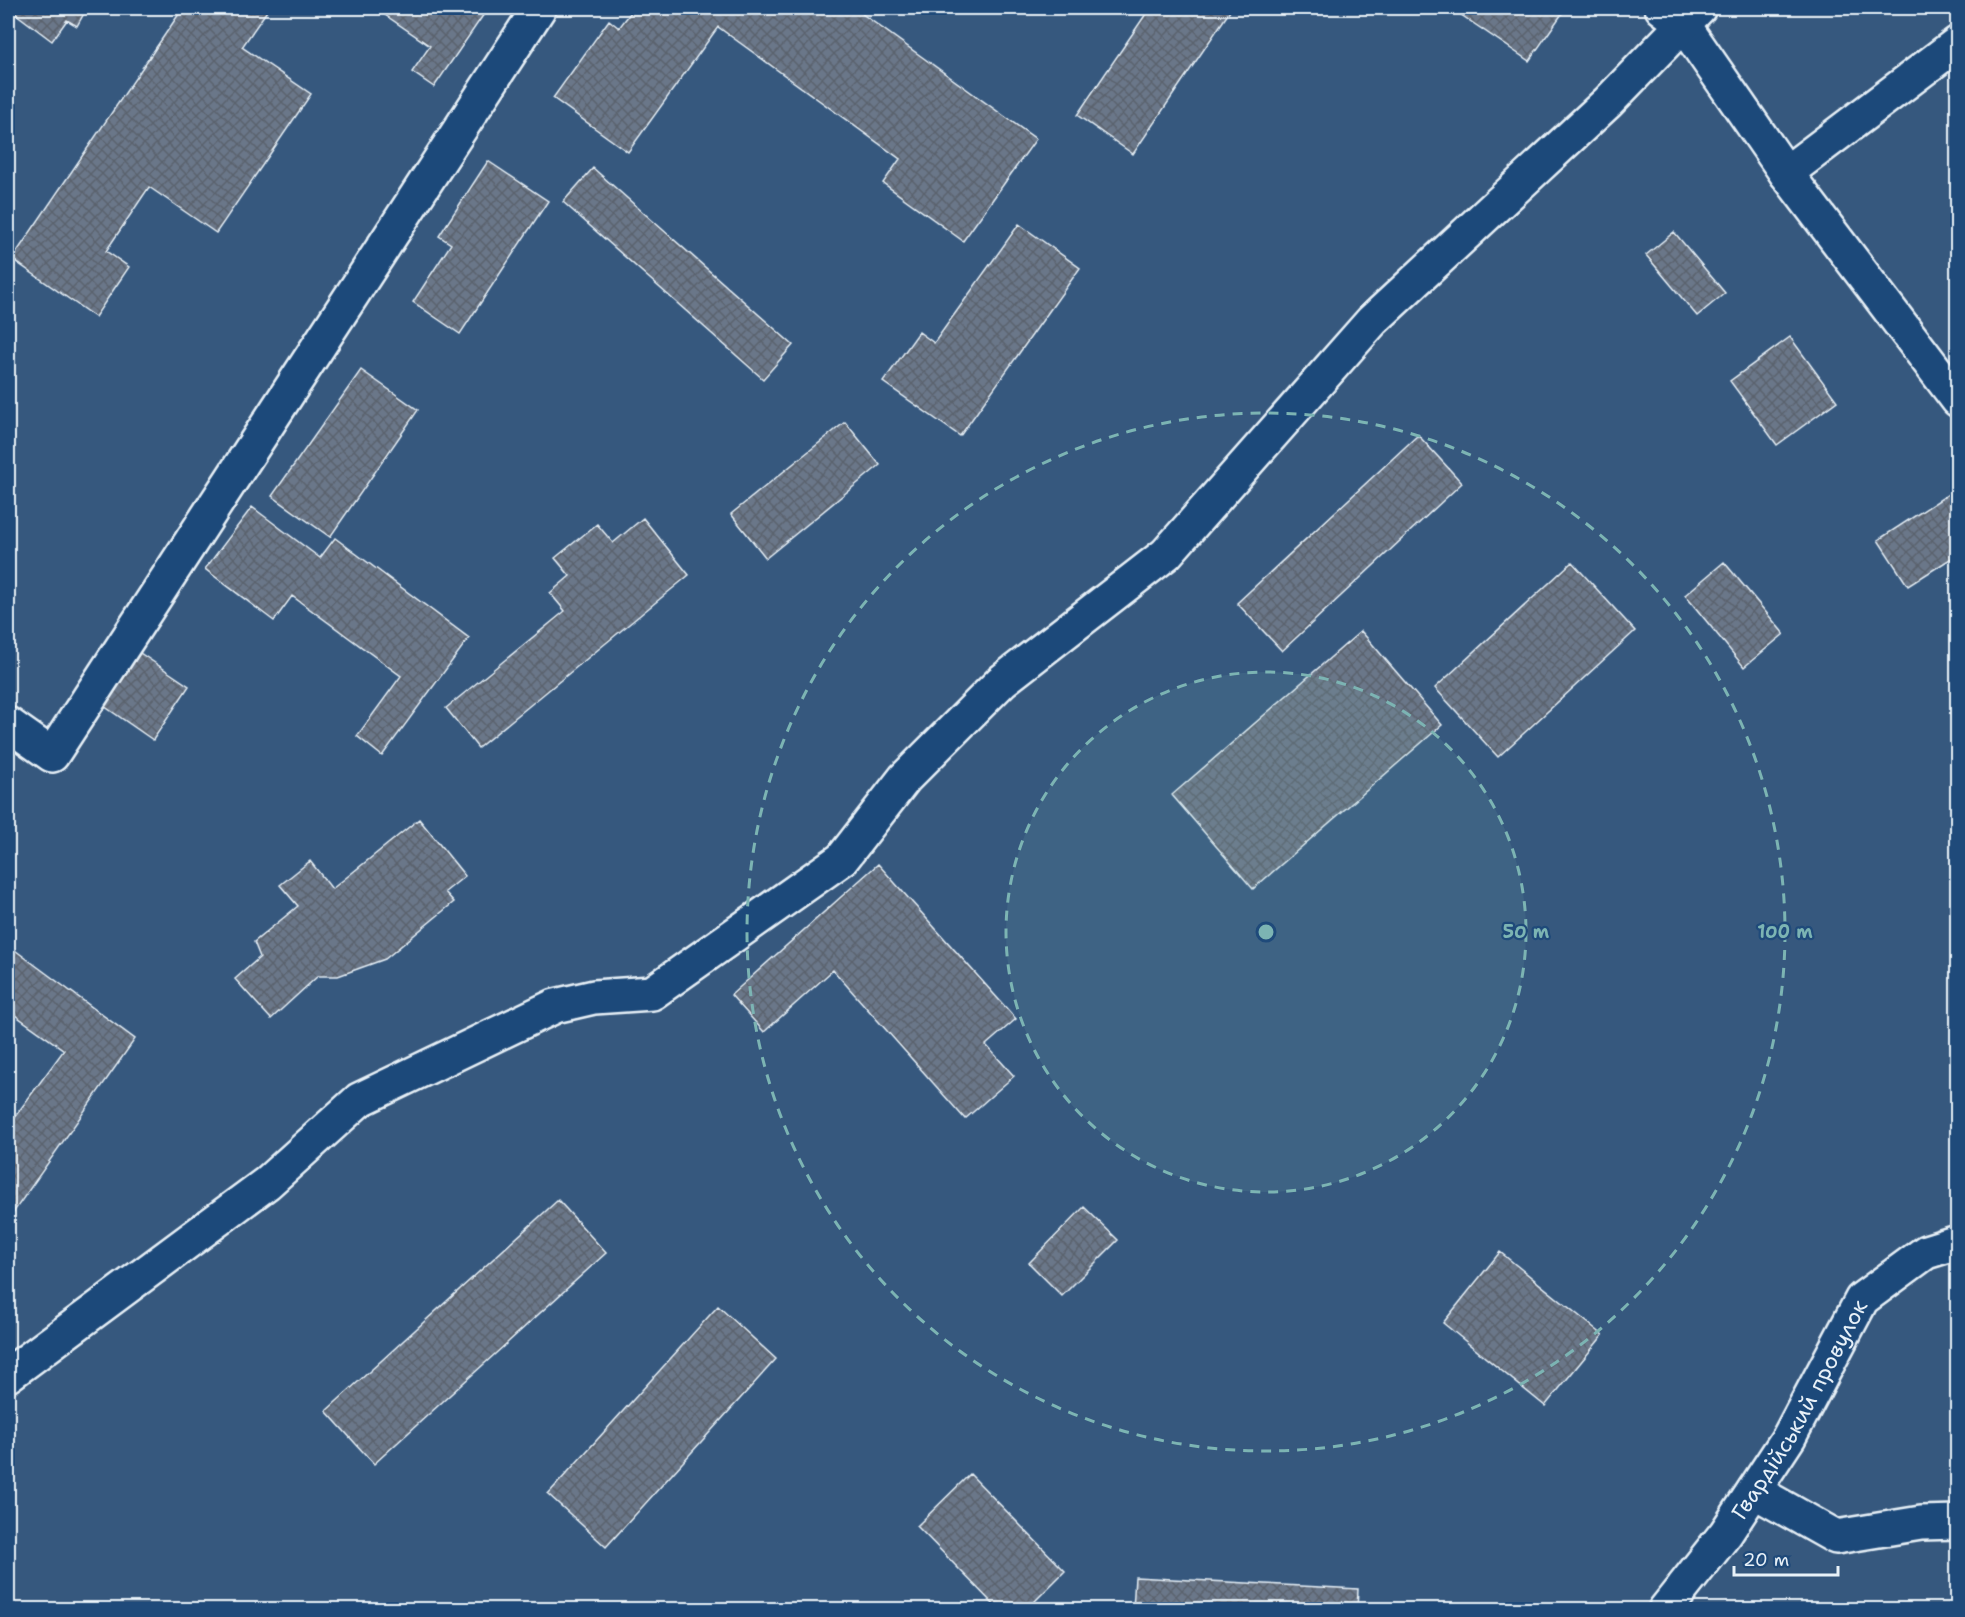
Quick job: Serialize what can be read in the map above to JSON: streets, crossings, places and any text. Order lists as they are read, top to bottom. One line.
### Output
{"streets":{"street":["Гвардійський провулок"]},"scale_bar":"20 m","rings":["50 m","100 m"]}
